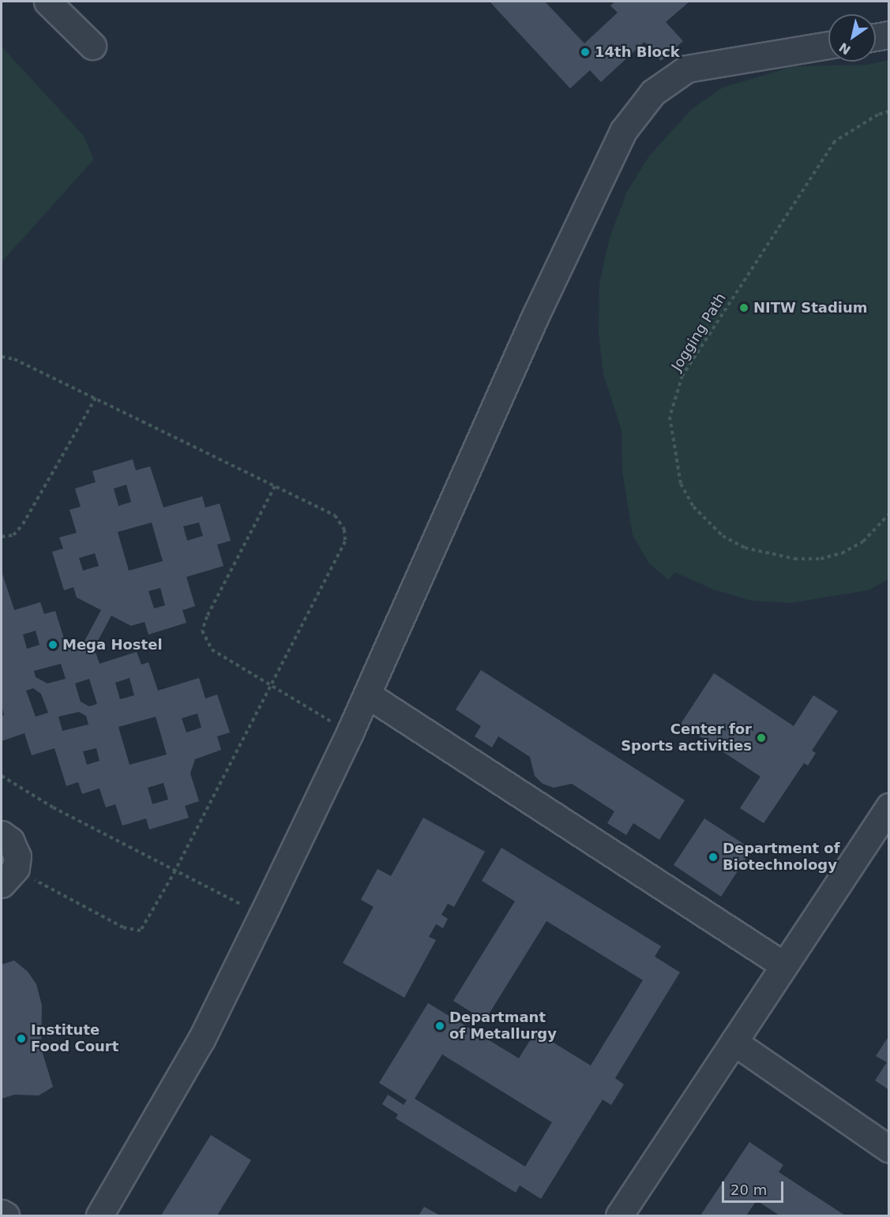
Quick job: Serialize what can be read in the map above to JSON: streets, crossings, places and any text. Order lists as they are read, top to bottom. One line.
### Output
{"streets":{"path":["Jogging Path"]},"places":["14th Block","NITW Stadium","Mega Hostel","Center for Sports activities","Department of Biotechnology","Departmant of Metallurgy","Institute Food Court"],"scale_bar":"20 m","north":"bottom left"}
